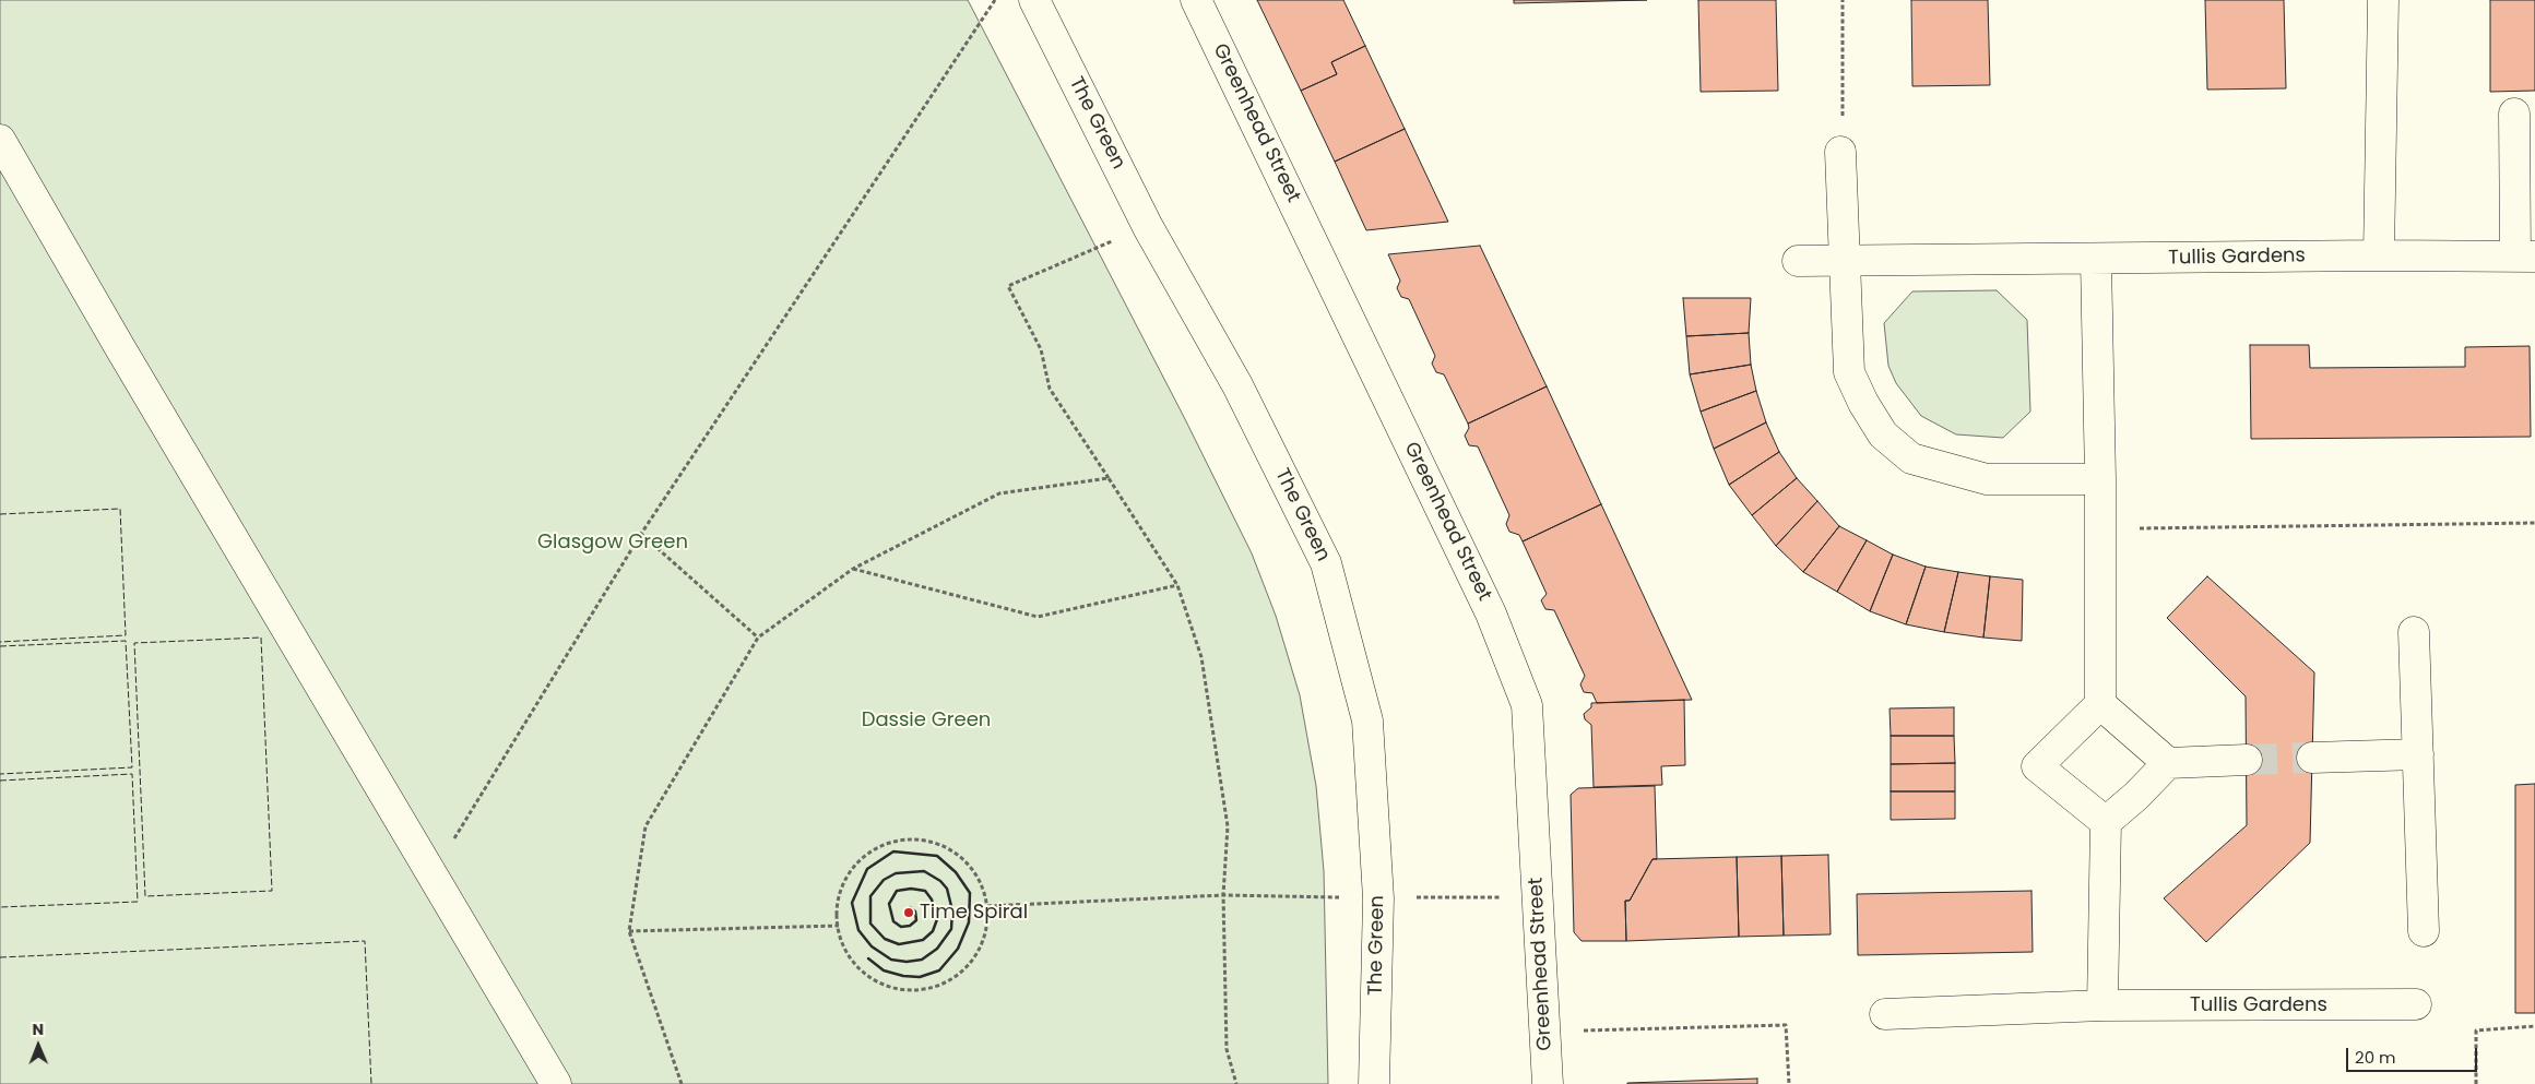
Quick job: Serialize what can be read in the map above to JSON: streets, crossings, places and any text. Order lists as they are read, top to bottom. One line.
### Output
{"streets":{"street":["The Green","Greenhead Street","Tullis Gardens"]},"parks":["Glasgow Green","Dassie Green"],"places":["Time Spiral"],"scale_bar":"20 m","north":"top"}
